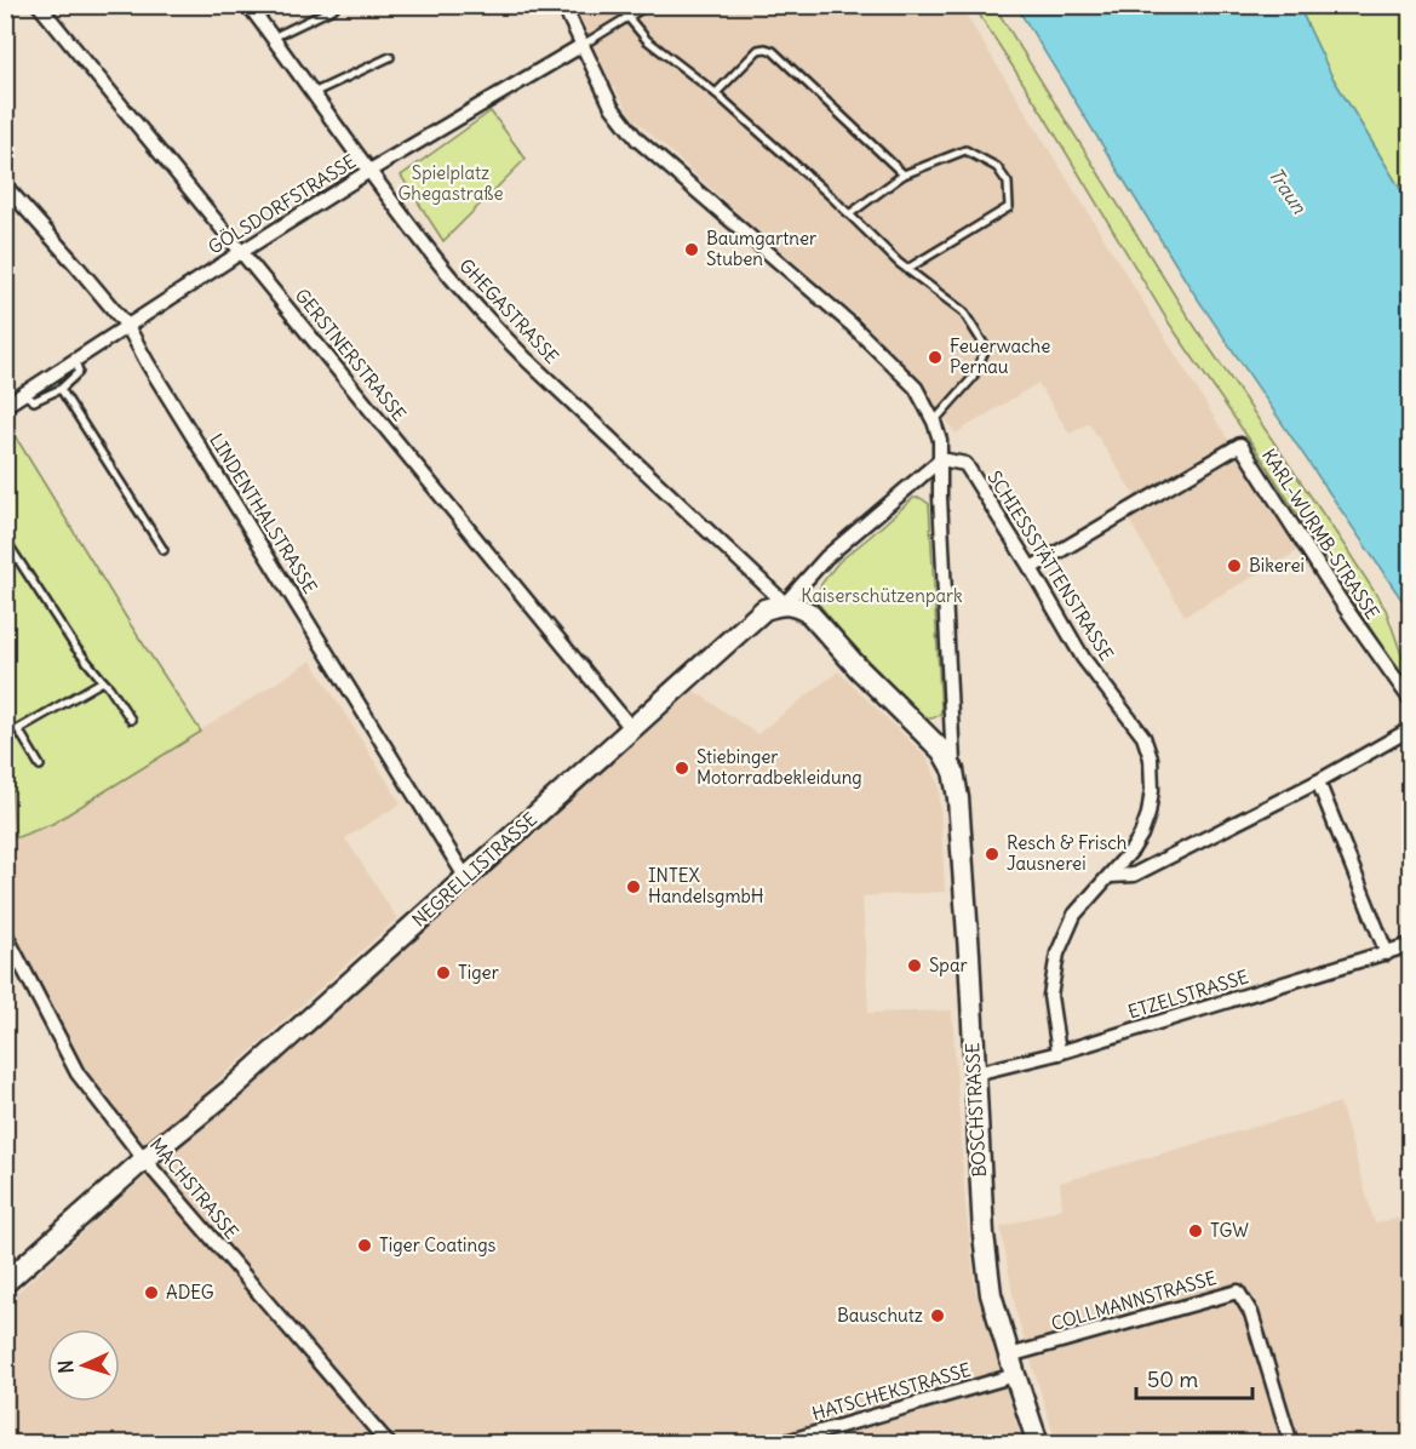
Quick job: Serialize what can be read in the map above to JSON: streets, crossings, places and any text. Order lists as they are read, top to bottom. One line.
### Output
{"streets":{"main road":["NEGRELLISTRASSE","BOSCHSTRASSE"],"street":["GÖLSDORFSTRASSE","GHEGASTRASSE","GERSTNERSTRASSE","LINDENTHALSTRASSE","KARL-WURMB-STRASSE","SCHIESSSTÄTTENSTRASSE","ETZELSTRASSE","MACHSTRASSE","COLLMANNSTRASSE","HATSCHEKSTRASSE"]},"crossings":[["GÖLSDORFSTRASSE","GHEGASTRASSE"],["GÖLSDORFSTRASSE","GERSTNERSTRASSE"],["GÖLSDORFSTRASSE","LINDENTHALSTRASSE"],["GHEGASTRASSE","NEGRELLISTRASSE"],["GHEGASTRASSE","BOSCHSTRASSE"],["GERSTNERSTRASSE","NEGRELLISTRASSE"],["LINDENTHALSTRASSE","NEGRELLISTRASSE"],["KARL-WURMB-STRASSE","SCHIESSSTÄTTENSTRASSE"],["SCHIESSSTÄTTENSTRASSE","NEGRELLISTRASSE"],["SCHIESSSTÄTTENSTRASSE","ETZELSTRASSE"],["SCHIESSSTÄTTENSTRASSE","BOSCHSTRASSE"],["NEGRELLISTRASSE","BOSCHSTRASSE"],["NEGRELLISTRASSE","MACHSTRASSE"],["ETZELSTRASSE","BOSCHSTRASSE"],["BOSCHSTRASSE","COLLMANNSTRASSE"],["BOSCHSTRASSE","HATSCHEKSTRASSE"],["COLLMANNSTRASSE","HATSCHEKSTRASSE"]],"water":["Traun"],"parks":["Spielplatz Ghegastraße","Kaiserschützenpark"],"places":["Baumgartner Stuben","Feuerwache Pernau","Bikerei","Stiebinger Motorradbekleidung","Resch & Frisch Jausnerei","INTEX HandelsgmbH","Spar","Tiger","TGW","Tiger Coatings","ADEG","Bauschutz"],"scale_bar":"50 m","north":"left"}
